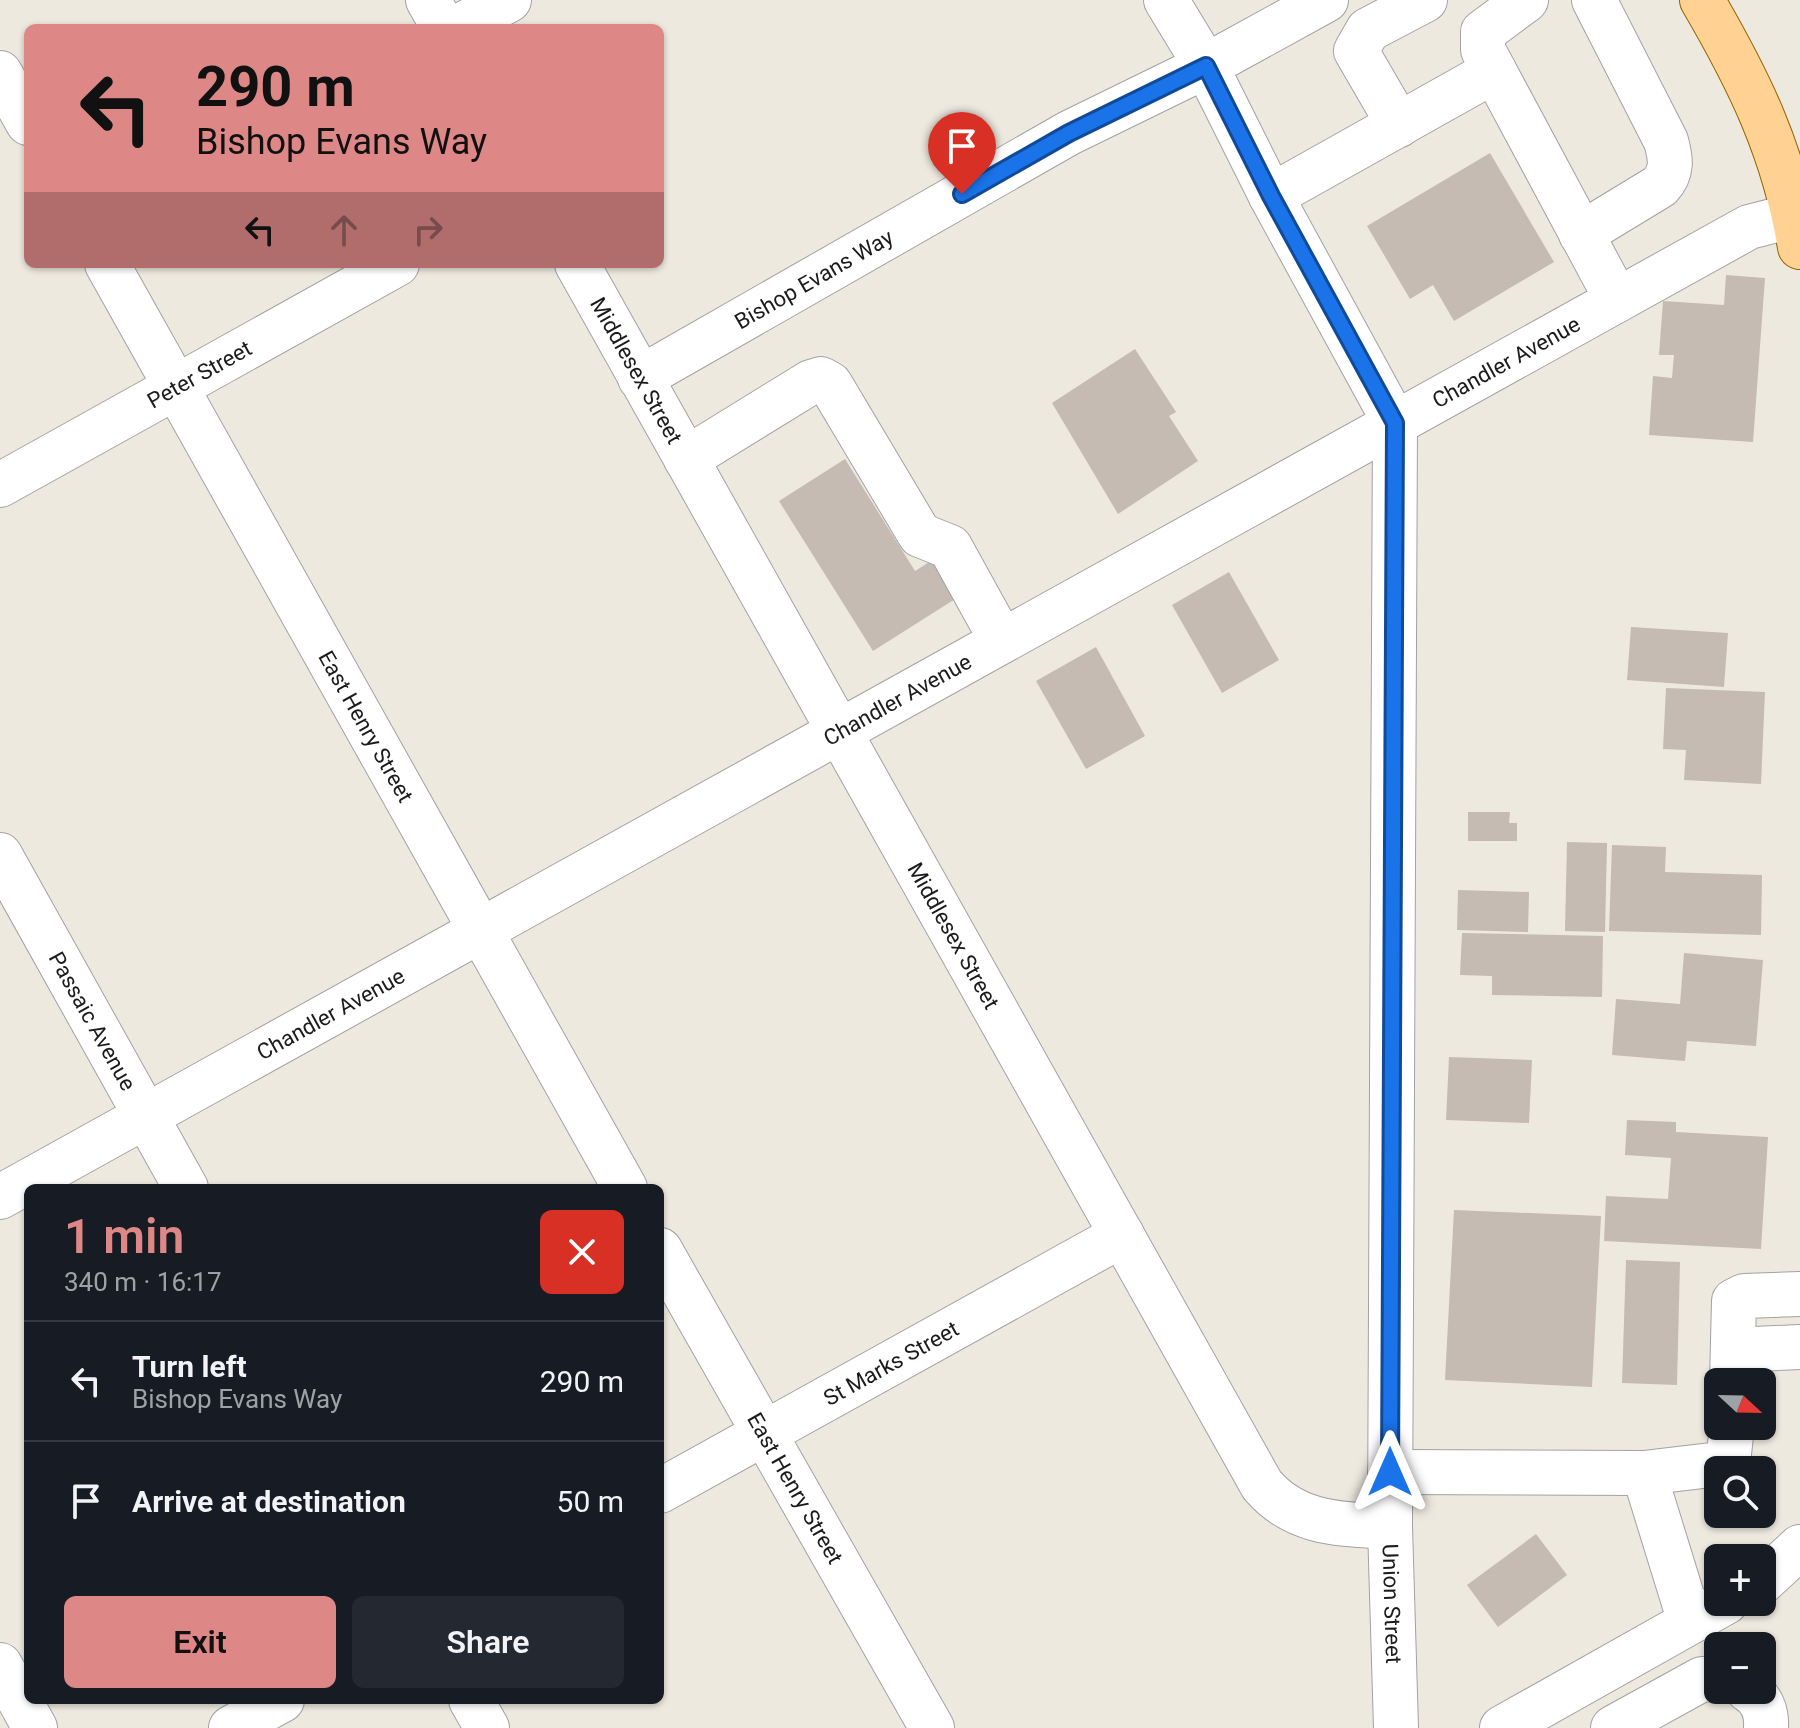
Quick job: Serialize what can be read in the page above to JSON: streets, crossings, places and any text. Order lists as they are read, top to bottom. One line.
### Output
{"streets":{"street":["Bishop Evans Way","Chandler Avenue","Middlesex Street","Peter Street","East Henry Street","Passaic Avenue","St Marks Street","Union Street"]},"crossings":[["Bishop Evans Way","Middlesex Street"],["Bishop Evans Way","Union Street"],["Chandler Avenue","Middlesex Street"],["Chandler Avenue","East Henry Street"],["Chandler Avenue","Passaic Avenue"],["Chandler Avenue","Union Street"],["Middlesex Street","St Marks Street"],["Middlesex Street","Union Street"],["Peter Street","East Henry Street"],["East Henry Street","St Marks Street"]],"north":"right","page":{"turn":["290 m","Bishop Evans Way"],"heading":["1 min","340 m · 16:17"],"list":[{"name":"Turn left","note":"Bishop Evans Way","value":"290 m"},{"name":"Arrive at destination","value":"50 m"}],"map_buttons":["+","−"],"buttons":["Exit","Share"]}}
